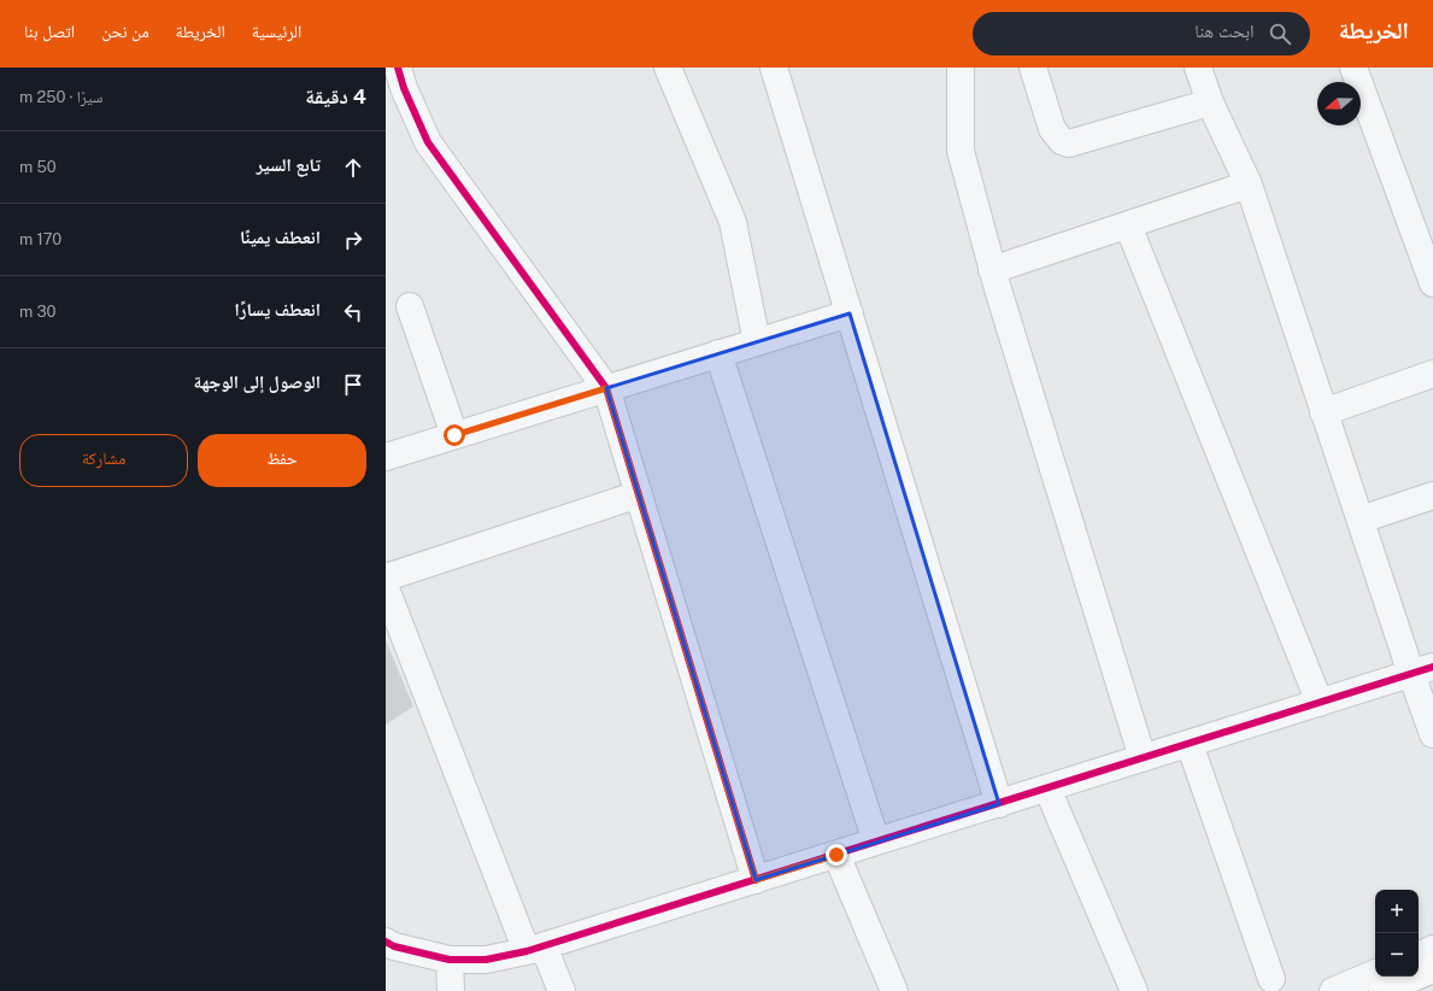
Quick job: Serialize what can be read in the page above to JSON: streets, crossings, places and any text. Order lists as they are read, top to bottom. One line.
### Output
{"north":"left","page":{"header":"الخريطة","search":"ابحث هنا","nav":["الرئيسية","الخريطة","من نحن","اتصل بنا"],"heading":["4 دقيقة","سيرًا · 250 m"],"list":[["تابع السير","50 m"],["انعطف يمينًا","170 m"],["انعطف يسارًا","30 m"],"الوصول إلى الوجهة"],"buttons":["حفظ","مشاركة"],"map_buttons":["+","−"]}}
